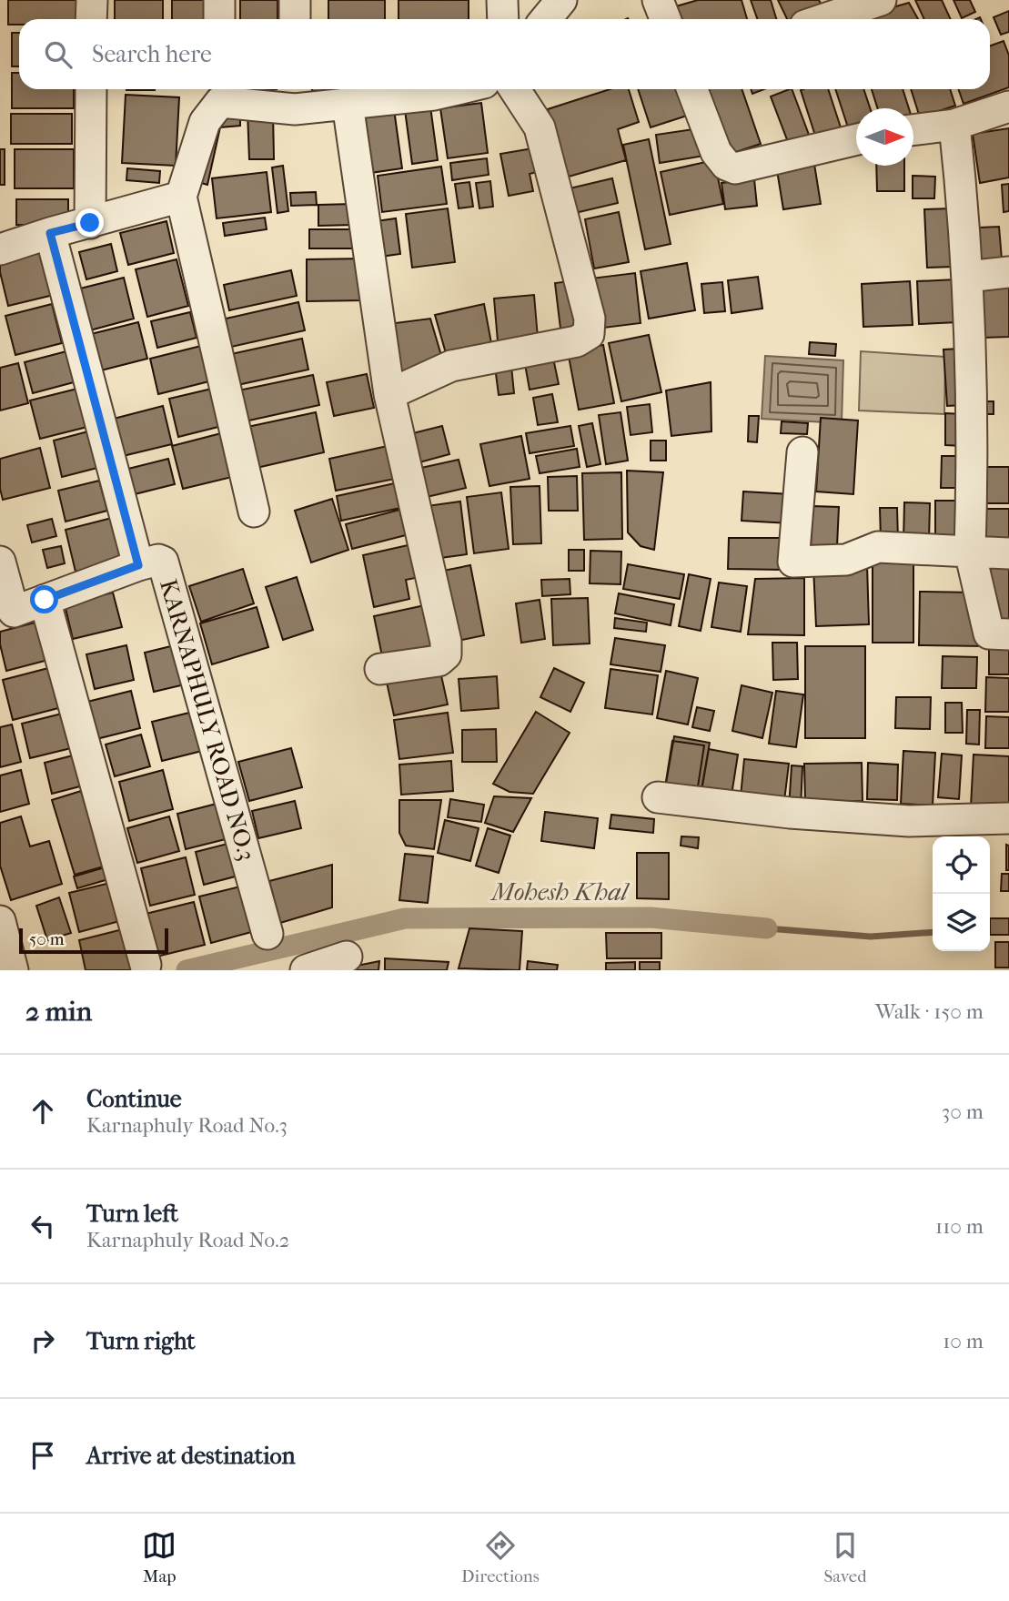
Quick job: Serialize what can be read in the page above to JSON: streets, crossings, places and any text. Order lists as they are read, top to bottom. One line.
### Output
{"streets":{"street":["KARNAPHULY ROAD NO.3"]},"water":["Mohesh Khal"],"scale_bar":"50 m","north":"right","page":{"search":"Search here","scale":"50 m","heading":["2 min","Walk · 150 m"],"list":[["Continue","Karnaphuly Road No.3","30 m"],["Turn left","Karnaphuly Road No.2","110 m"],["Turn right","10 m"],"Arrive at destination"],"nav":["Map","Directions","Saved"]}}
